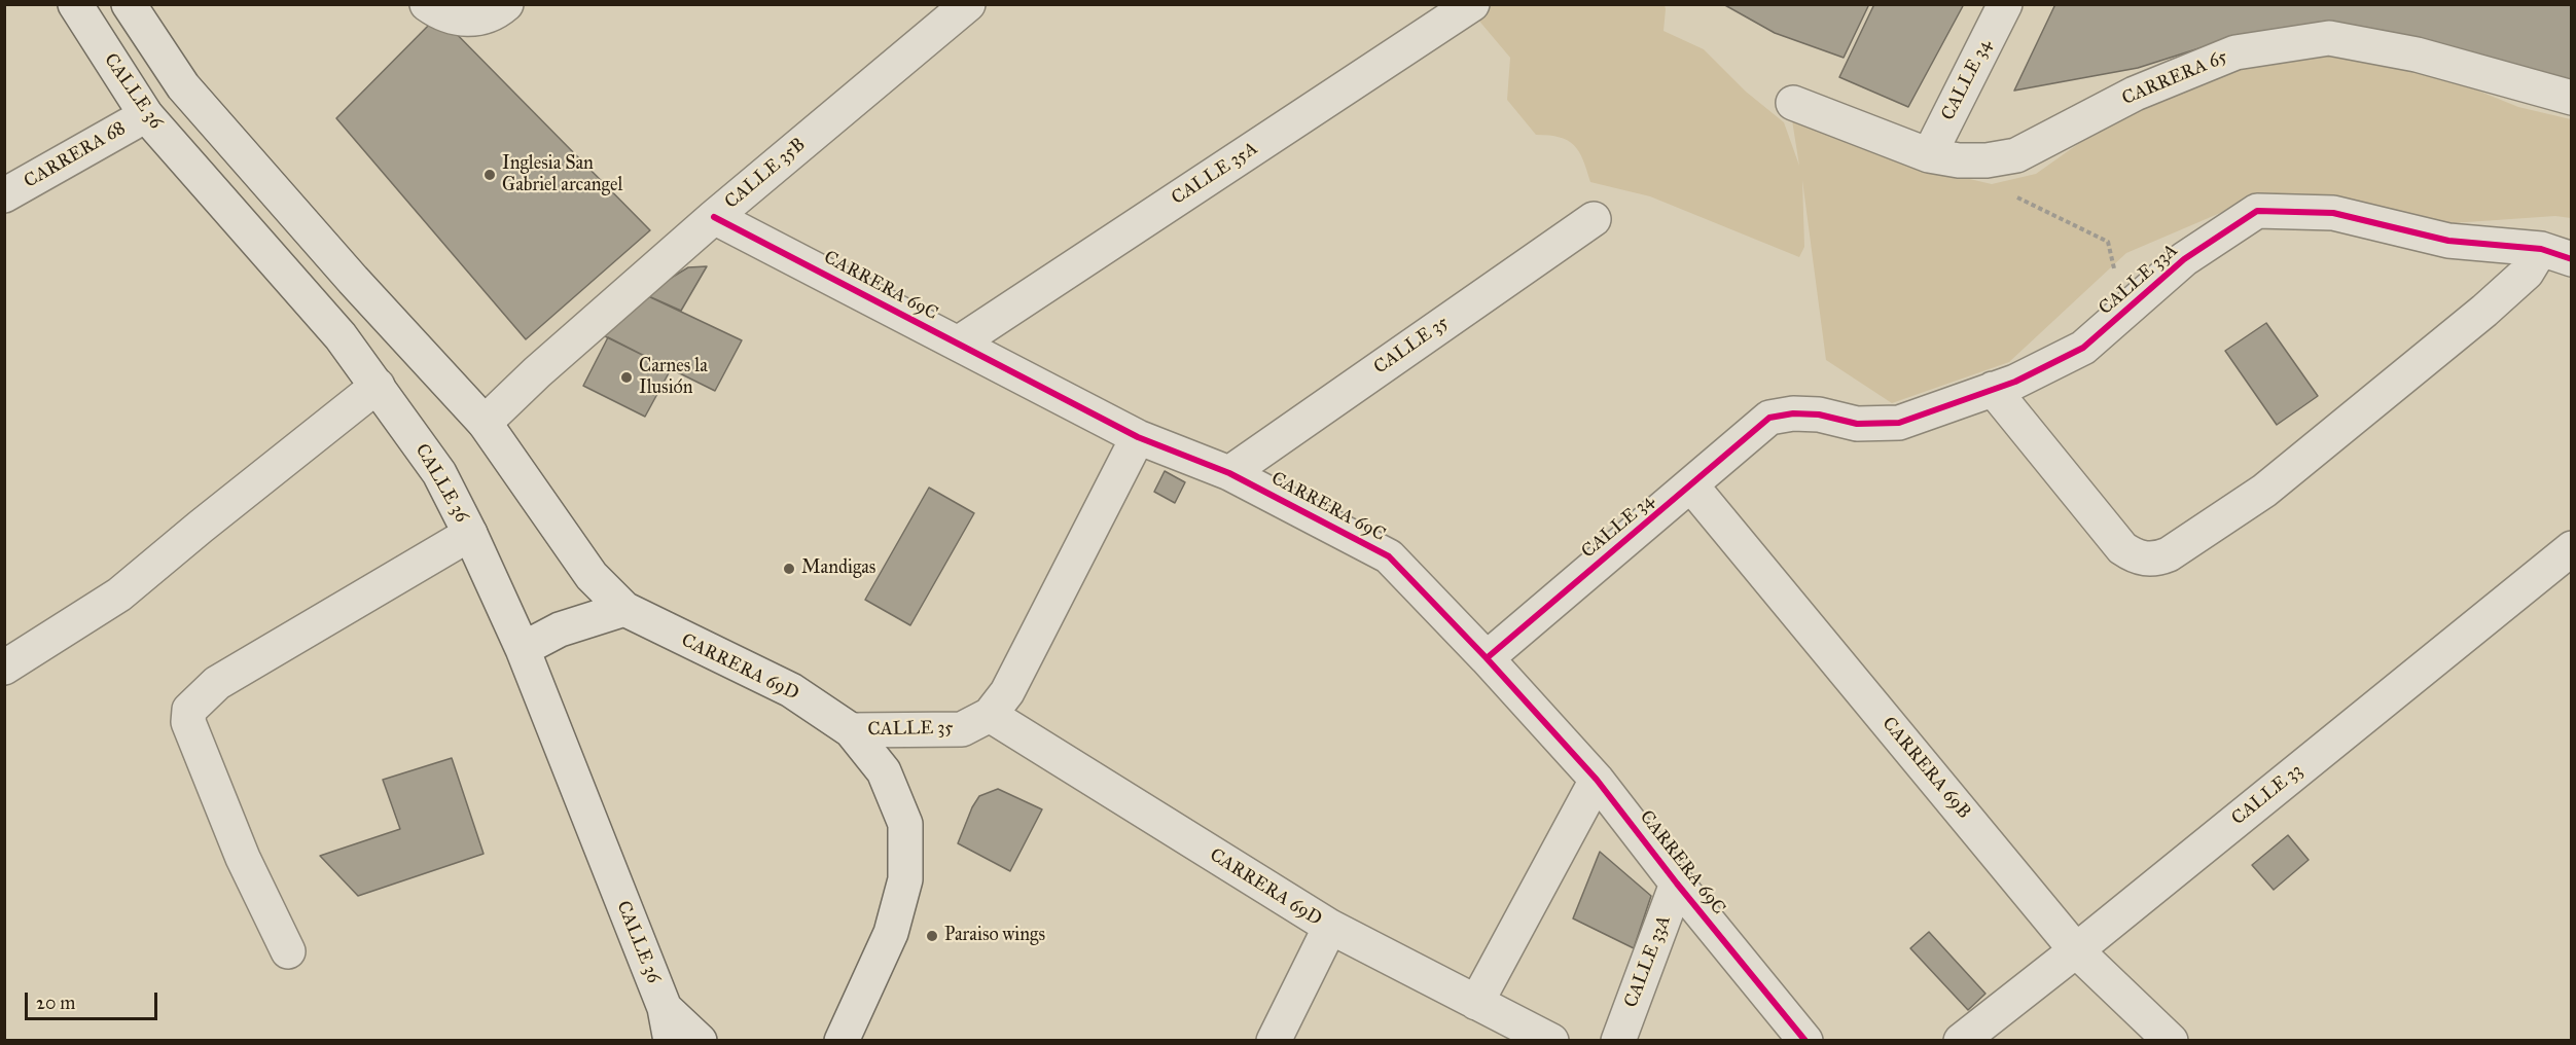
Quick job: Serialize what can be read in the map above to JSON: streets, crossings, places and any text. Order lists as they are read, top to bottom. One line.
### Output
{"streets":{"street":["CARRERA 65","CALLE 34","CALLE 36","CARRERA 68","CALLE 35B","CALLE 35A","CALLE 33A","CARRERA 69C","CALLE 35","CARRERA 69D","CARRERA 69B","CALLE 33"]},"crossings":[["CARRERA 65","CALLE 34"],["CALLE 34","CALLE 33A"],["CALLE 34","CARRERA 69C"],["CALLE 34","CARRERA 69B"],["CALLE 36","CARRERA 68"],["CALLE 35B","CARRERA 69C"],["CALLE 35A","CARRERA 69C"],["CALLE 33A","CARRERA 69C"],["CARRERA 69C","CALLE 35"],["CALLE 35","CARRERA 69D"],["CARRERA 69B","CALLE 33"]],"places":["Inglesia San Gabriel arcangel","Carnes la Ilusión","Mandigas","Paraiso wings"],"scale_bar":"20 m"}
